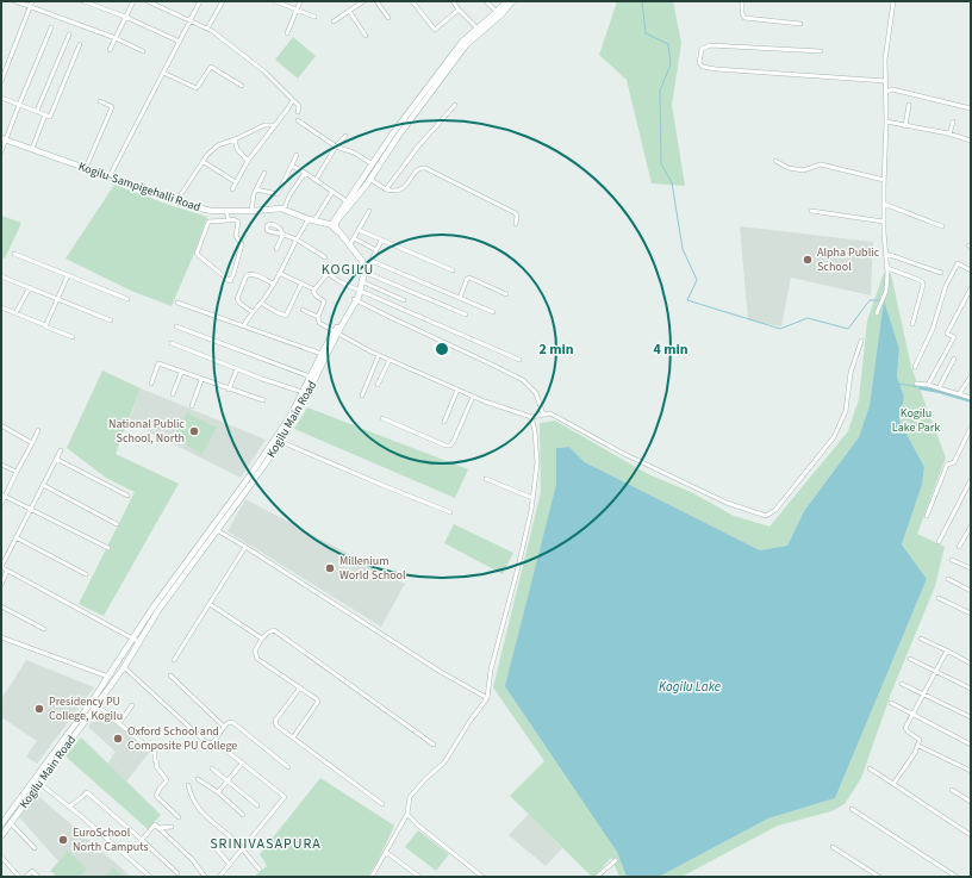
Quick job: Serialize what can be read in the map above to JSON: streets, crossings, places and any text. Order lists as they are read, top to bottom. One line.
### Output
{"streets":{"main road":["Kogilu-Sampigehalli Road","Kogilu Main Road"]},"districts":["KOGILU","SRINIVASAPURA"],"water":["Kogilu Lake"],"parks":["Kogilu Lake Park"],"places":["Alpha Public School","National Public School, North","Millenium World School","Presidency PU College, Kogilu","Oxford School and Composite PU College","EuroSchool North Camputs"],"rings":["2 min","4 min"]}
